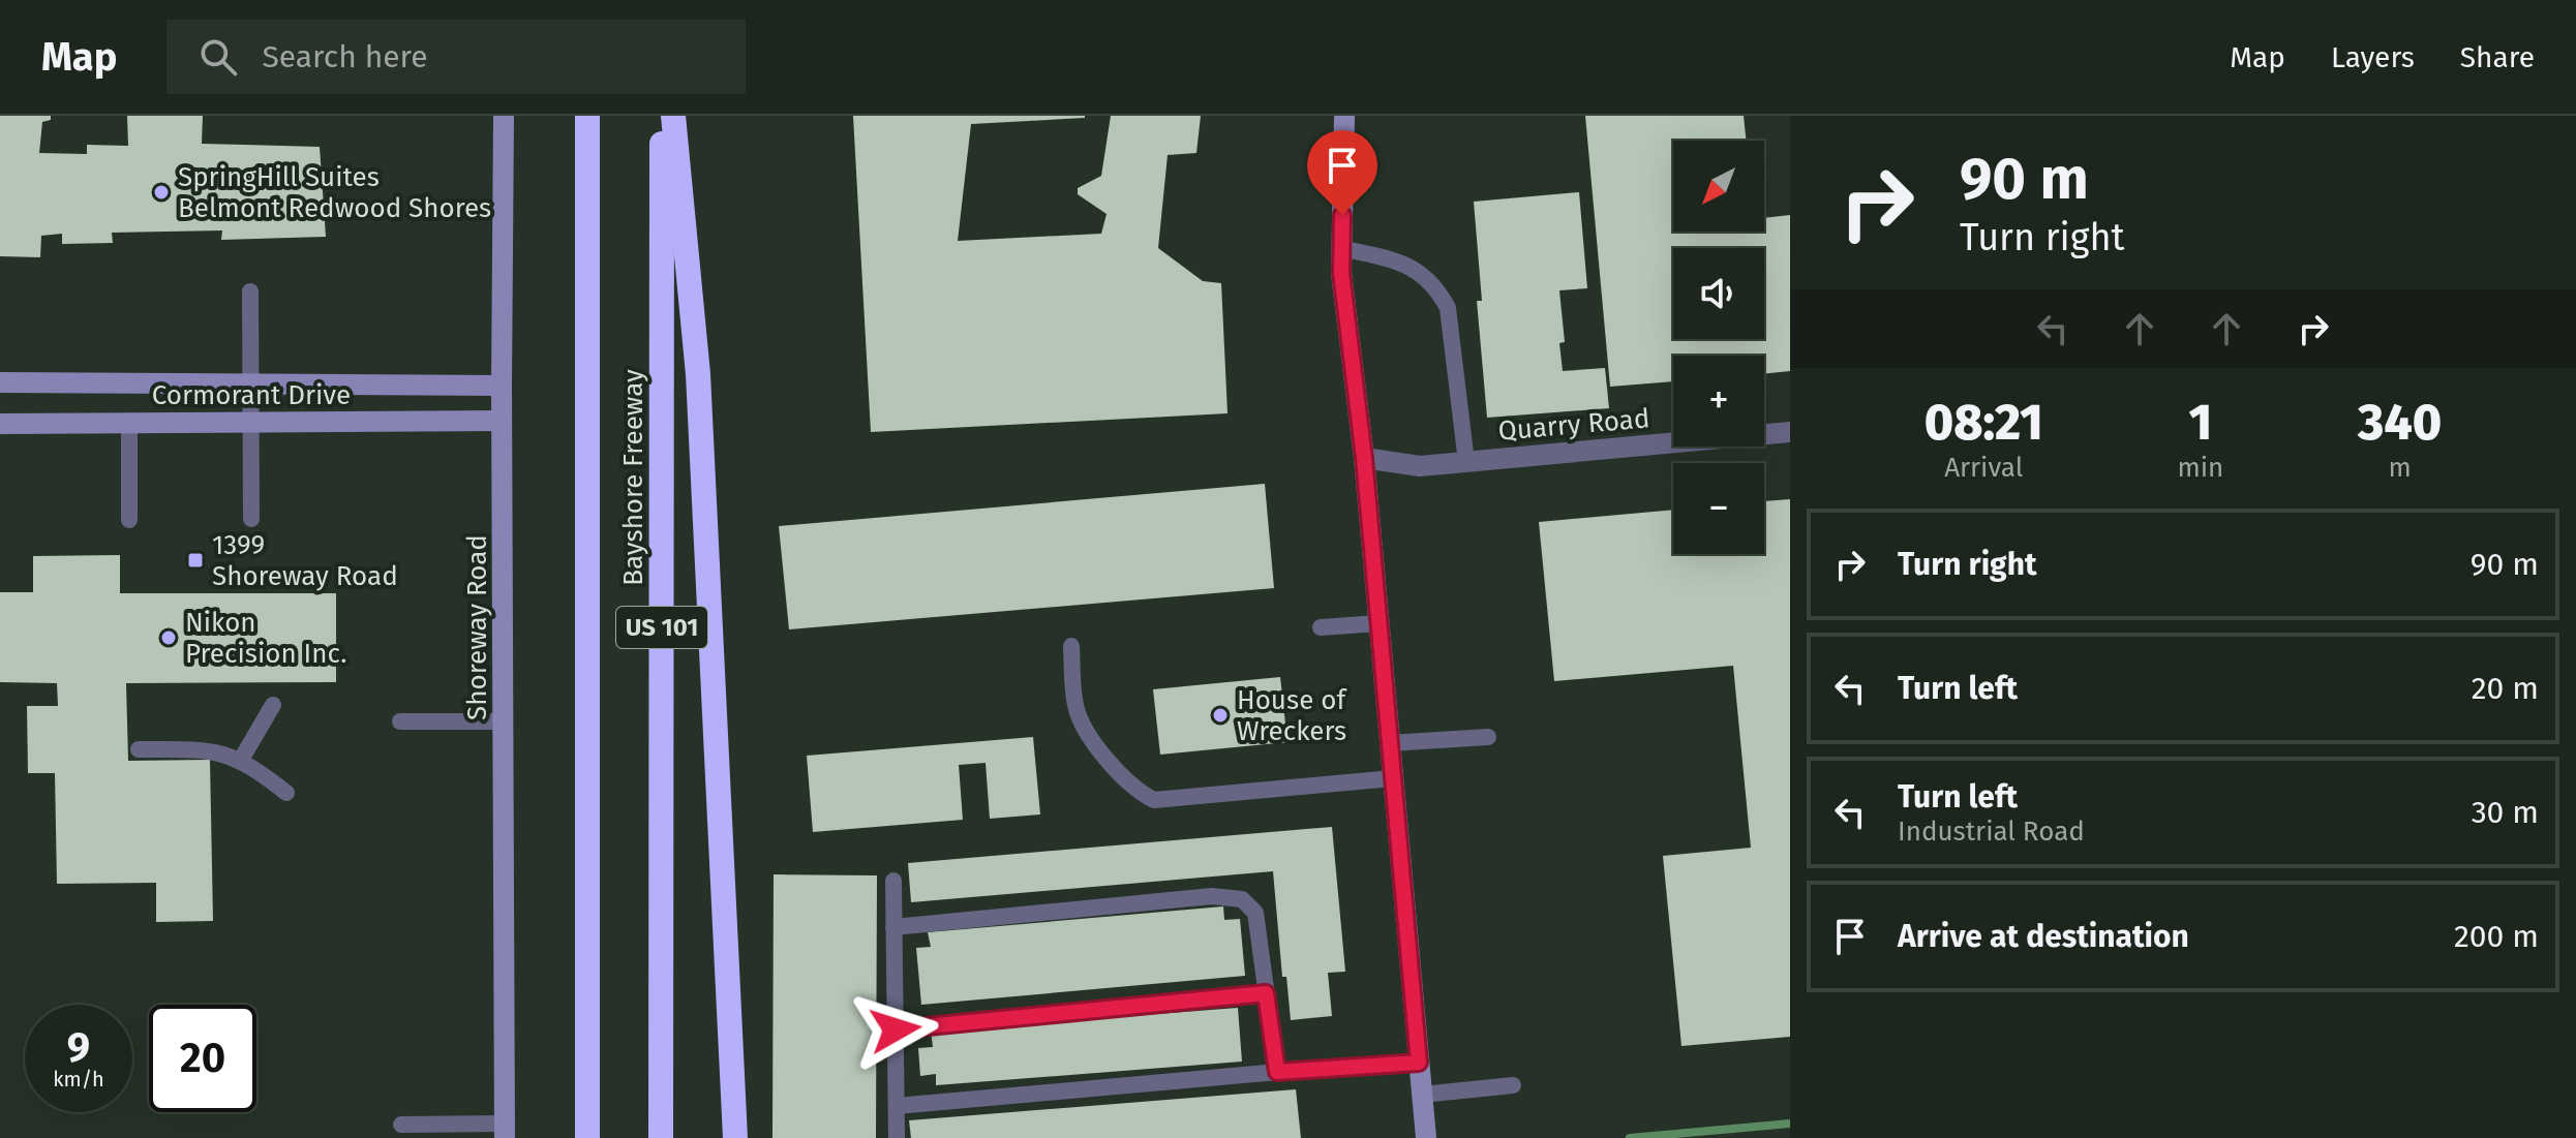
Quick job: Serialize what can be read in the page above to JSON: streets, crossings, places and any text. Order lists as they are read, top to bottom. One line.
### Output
{"streets":{"highway":["Bayshore Freeway","US 101"],"street":["Cormorant Drive","Quarry Road","Shoreway Road"]},"crossings":[["Cormorant Drive","Shoreway Road"]],"places":{"other":["SpringHill Suites Belmont Redwood Shores","Nikon Precision Inc.","House of Wreckers"],"transit":["1399 Shoreway Road"]},"north":"bottom left","page":{"header":"Map","search":"Search here","nav":["Map","Layers","Share"],"turn":["90 m","Turn right"],"map_buttons":["+","−"],"eta":["08:21","Arrival","1","min","340","m"],"list":[{"name":"Turn right","value":"90 m"},{"name":"Turn left","value":"20 m"},{"name":"Turn left","note":"Industrial Road","value":"30 m"},{"name":"Arrive at destination","value":"200 m"}],"speed":"9 km/h","limit":"20"}}
